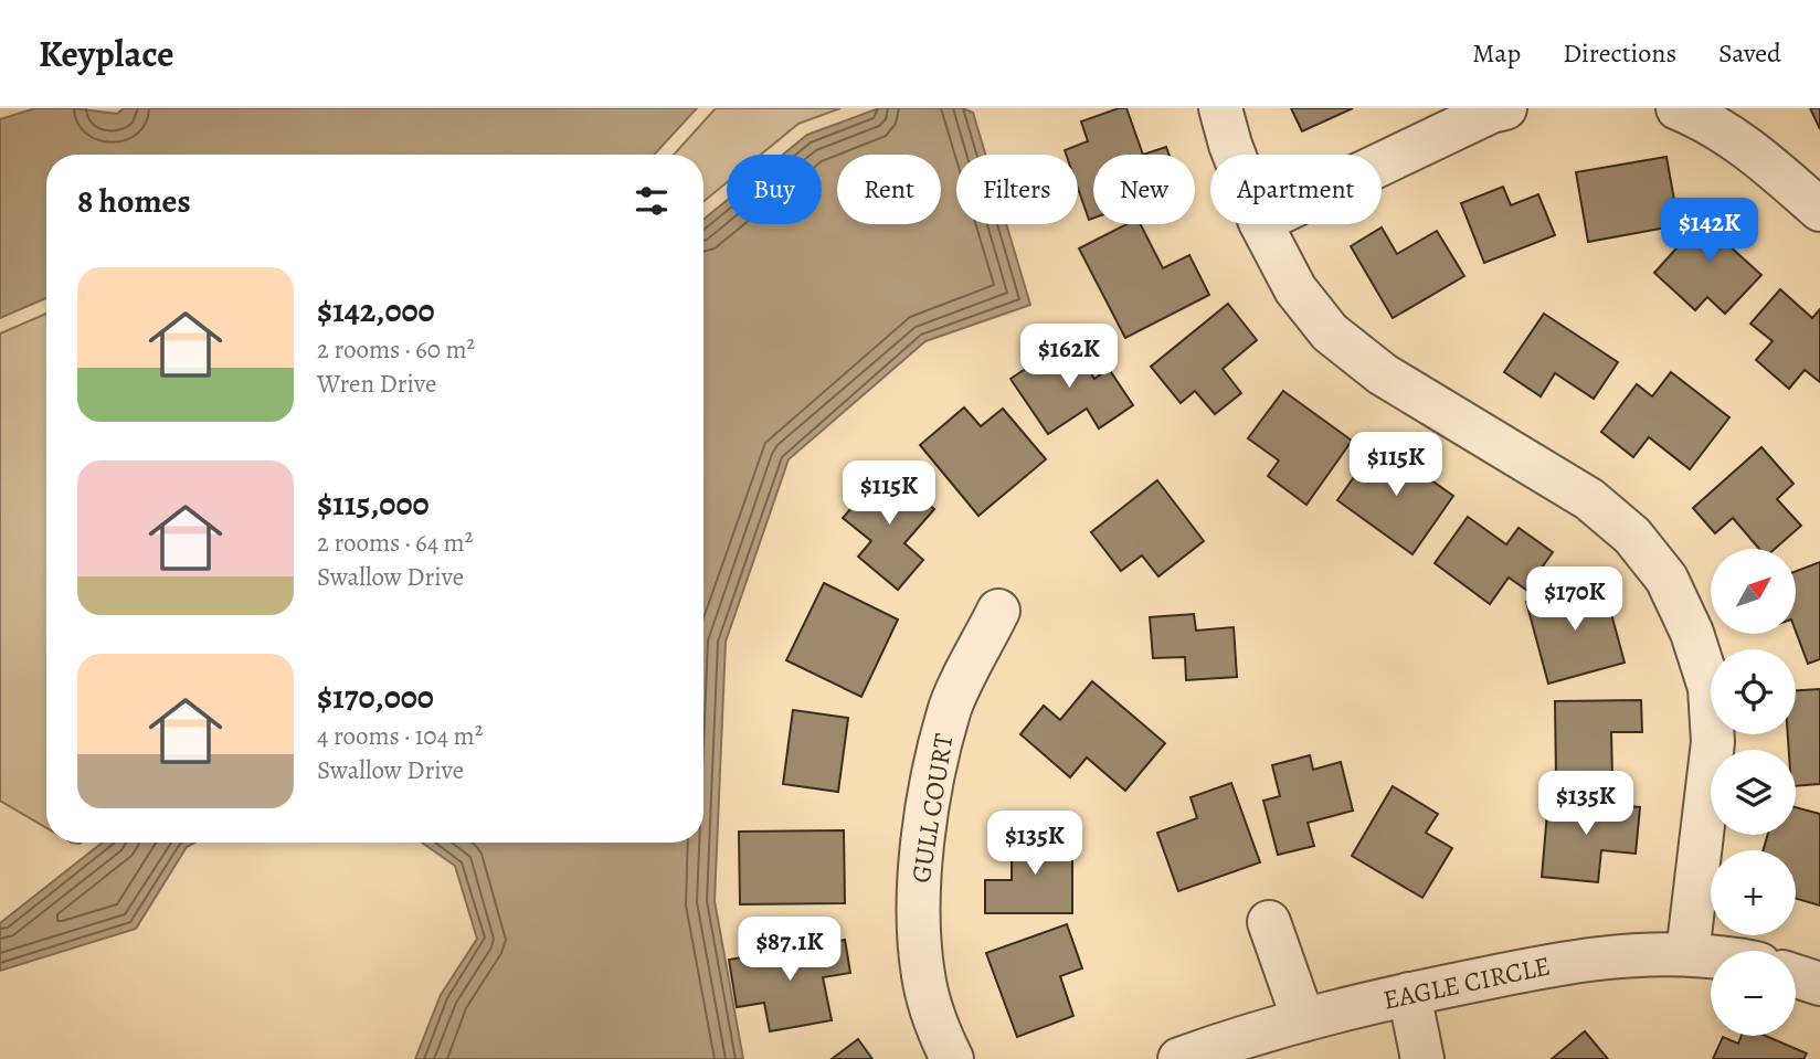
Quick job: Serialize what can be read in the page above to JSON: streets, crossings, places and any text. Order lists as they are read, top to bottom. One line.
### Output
{"streets":{"street":["GULL COURT","EAGLE CIRCLE"]},"north":"top right","page":{"header":"Keyplace","nav":["Map","Directions","Saved"],"chip":["Buy","Rent","Filters","New","Apartment"],"heading":"8 homes","price":["$142K","$162K","$115K","$115K","$170K","$135K","$135K","$87.1K"],"list":[{"name":"$142,000","note":"2 rooms · 60 m² · Wren Drive"},{"name":"$115,000","note":"2 rooms · 64 m² · Swallow Drive"},{"name":"$170,000","note":"4 rooms · 104 m² · Swallow Drive"}],"map_buttons":["+","−"]}}
